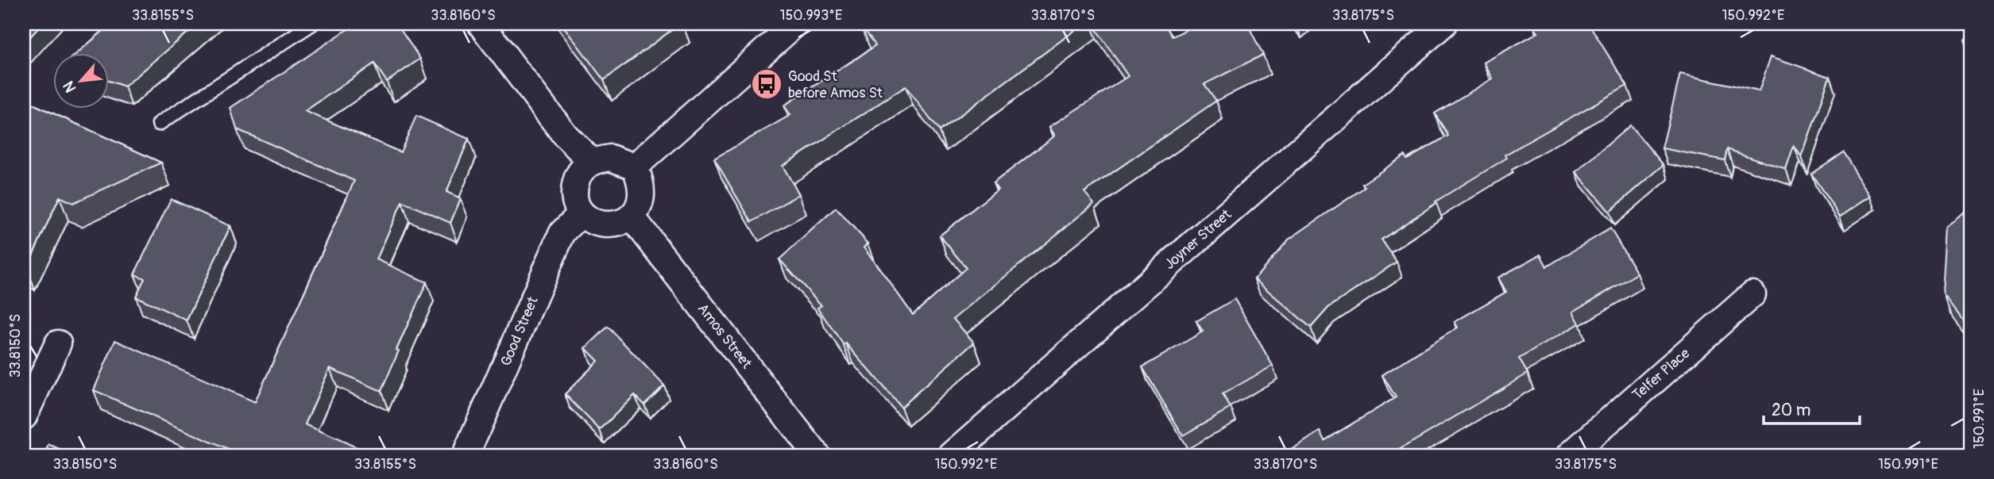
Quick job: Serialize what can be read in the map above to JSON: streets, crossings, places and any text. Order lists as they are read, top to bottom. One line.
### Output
{"streets":{"street":["Joyner Street","Good Street","Amos Street","Telfer Place"]},"crossings":[["Good Street","Amos Street"]],"places":{"bus stop":["Good St before Amos St"]},"scale_bar":"20 m","north":"bottom left","coordinates":["33.8155°S","33.8160°S","150.993°E","33.8170°S","33.8175°S","150.992°E","33.8150°S","150.991°E"]}
